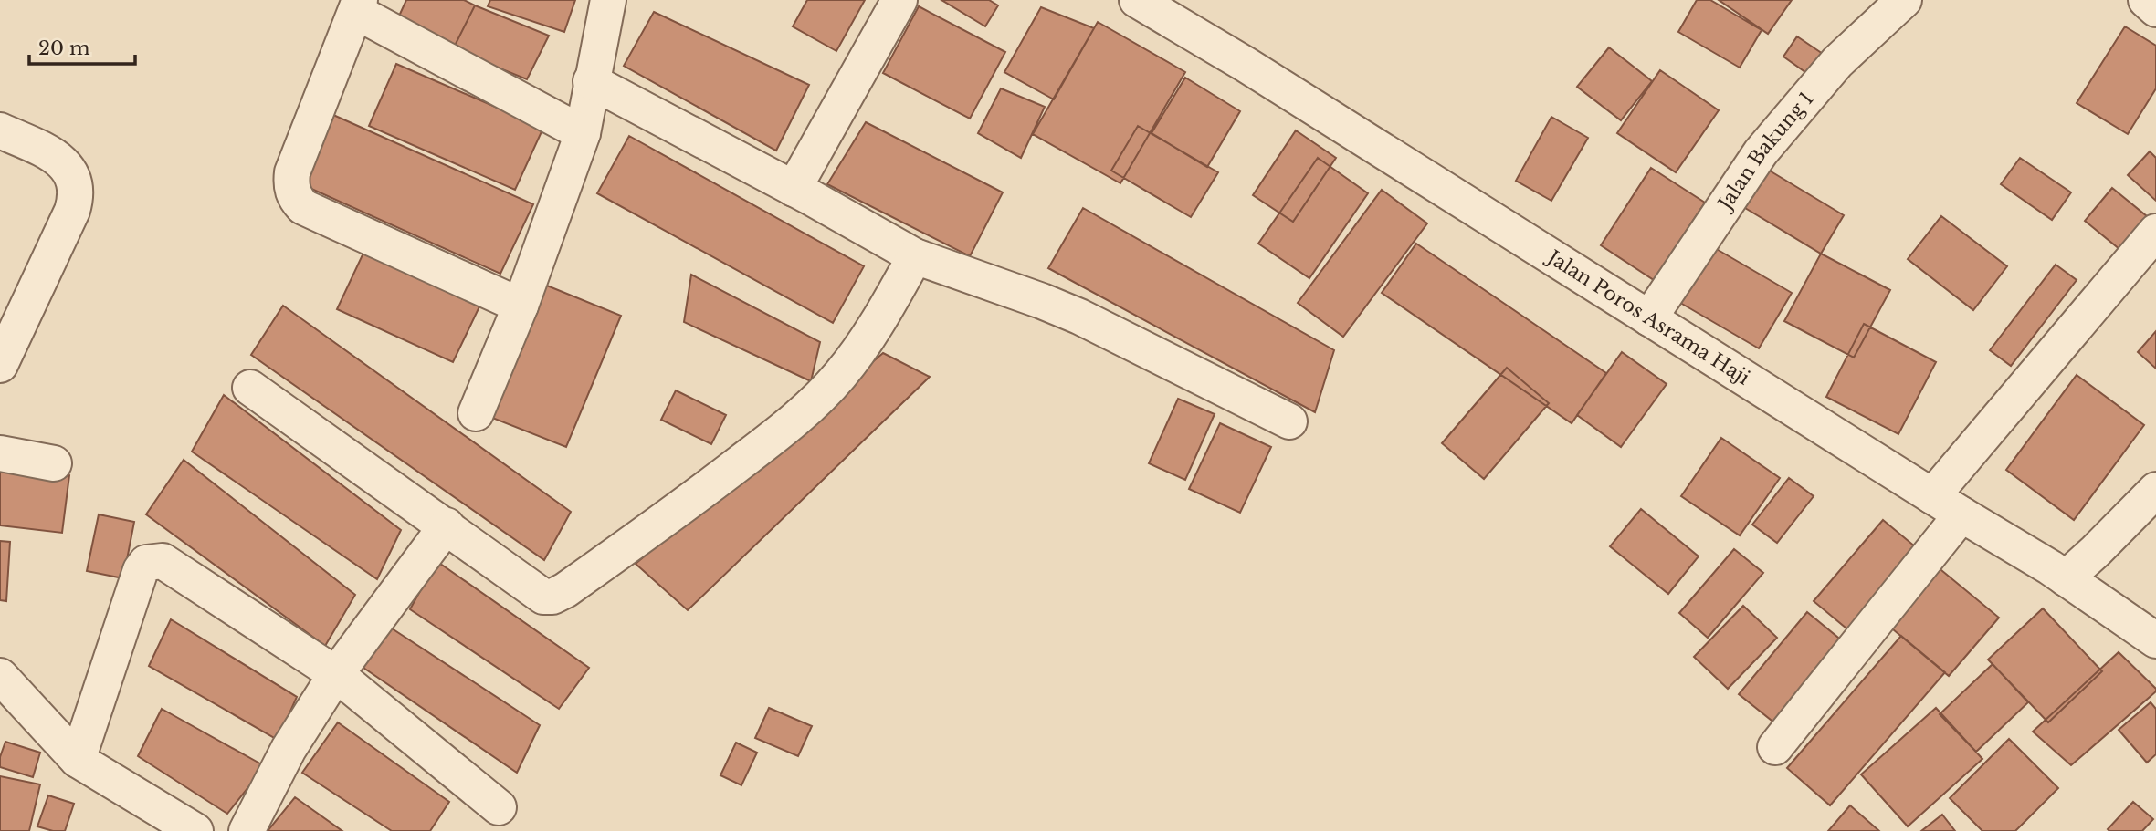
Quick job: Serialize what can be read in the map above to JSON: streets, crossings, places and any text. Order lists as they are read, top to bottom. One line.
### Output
{"streets":{"street":["Jalan Bakung 1","Jalan Poros Asrama Haji"]},"crossings":[["Jalan Bakung 1","Jalan Poros Asrama Haji"]],"scale_bar":"20 m"}
